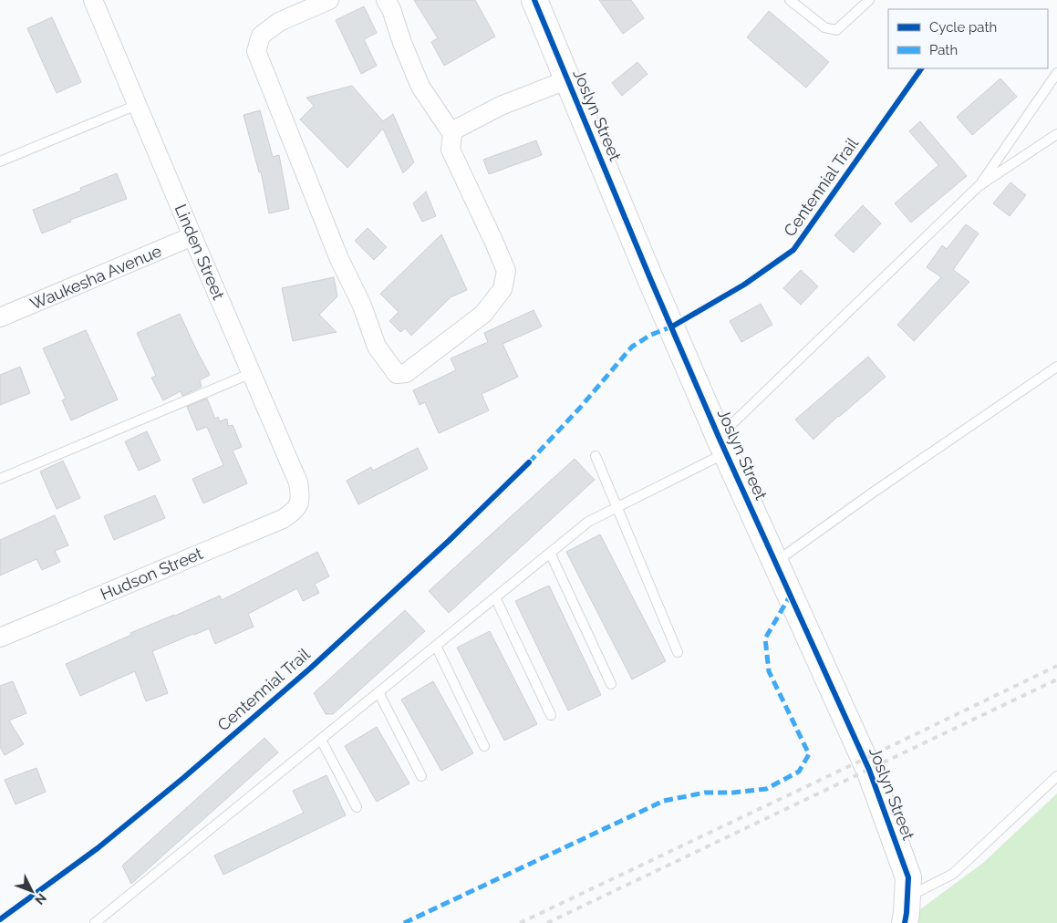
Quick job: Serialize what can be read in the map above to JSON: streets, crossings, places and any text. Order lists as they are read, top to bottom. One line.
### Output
{"streets":{"street":["Joslyn Street","Linden Street","Waukesha Avenue","Hudson Street"],"cycle path":["Centennial Trail"]},"crossings":[["Linden Street","Waukesha Avenue"],["Linden Street","Hudson Street"]],"legend":["Cycle path","Path"],"north":"bottom right"}
